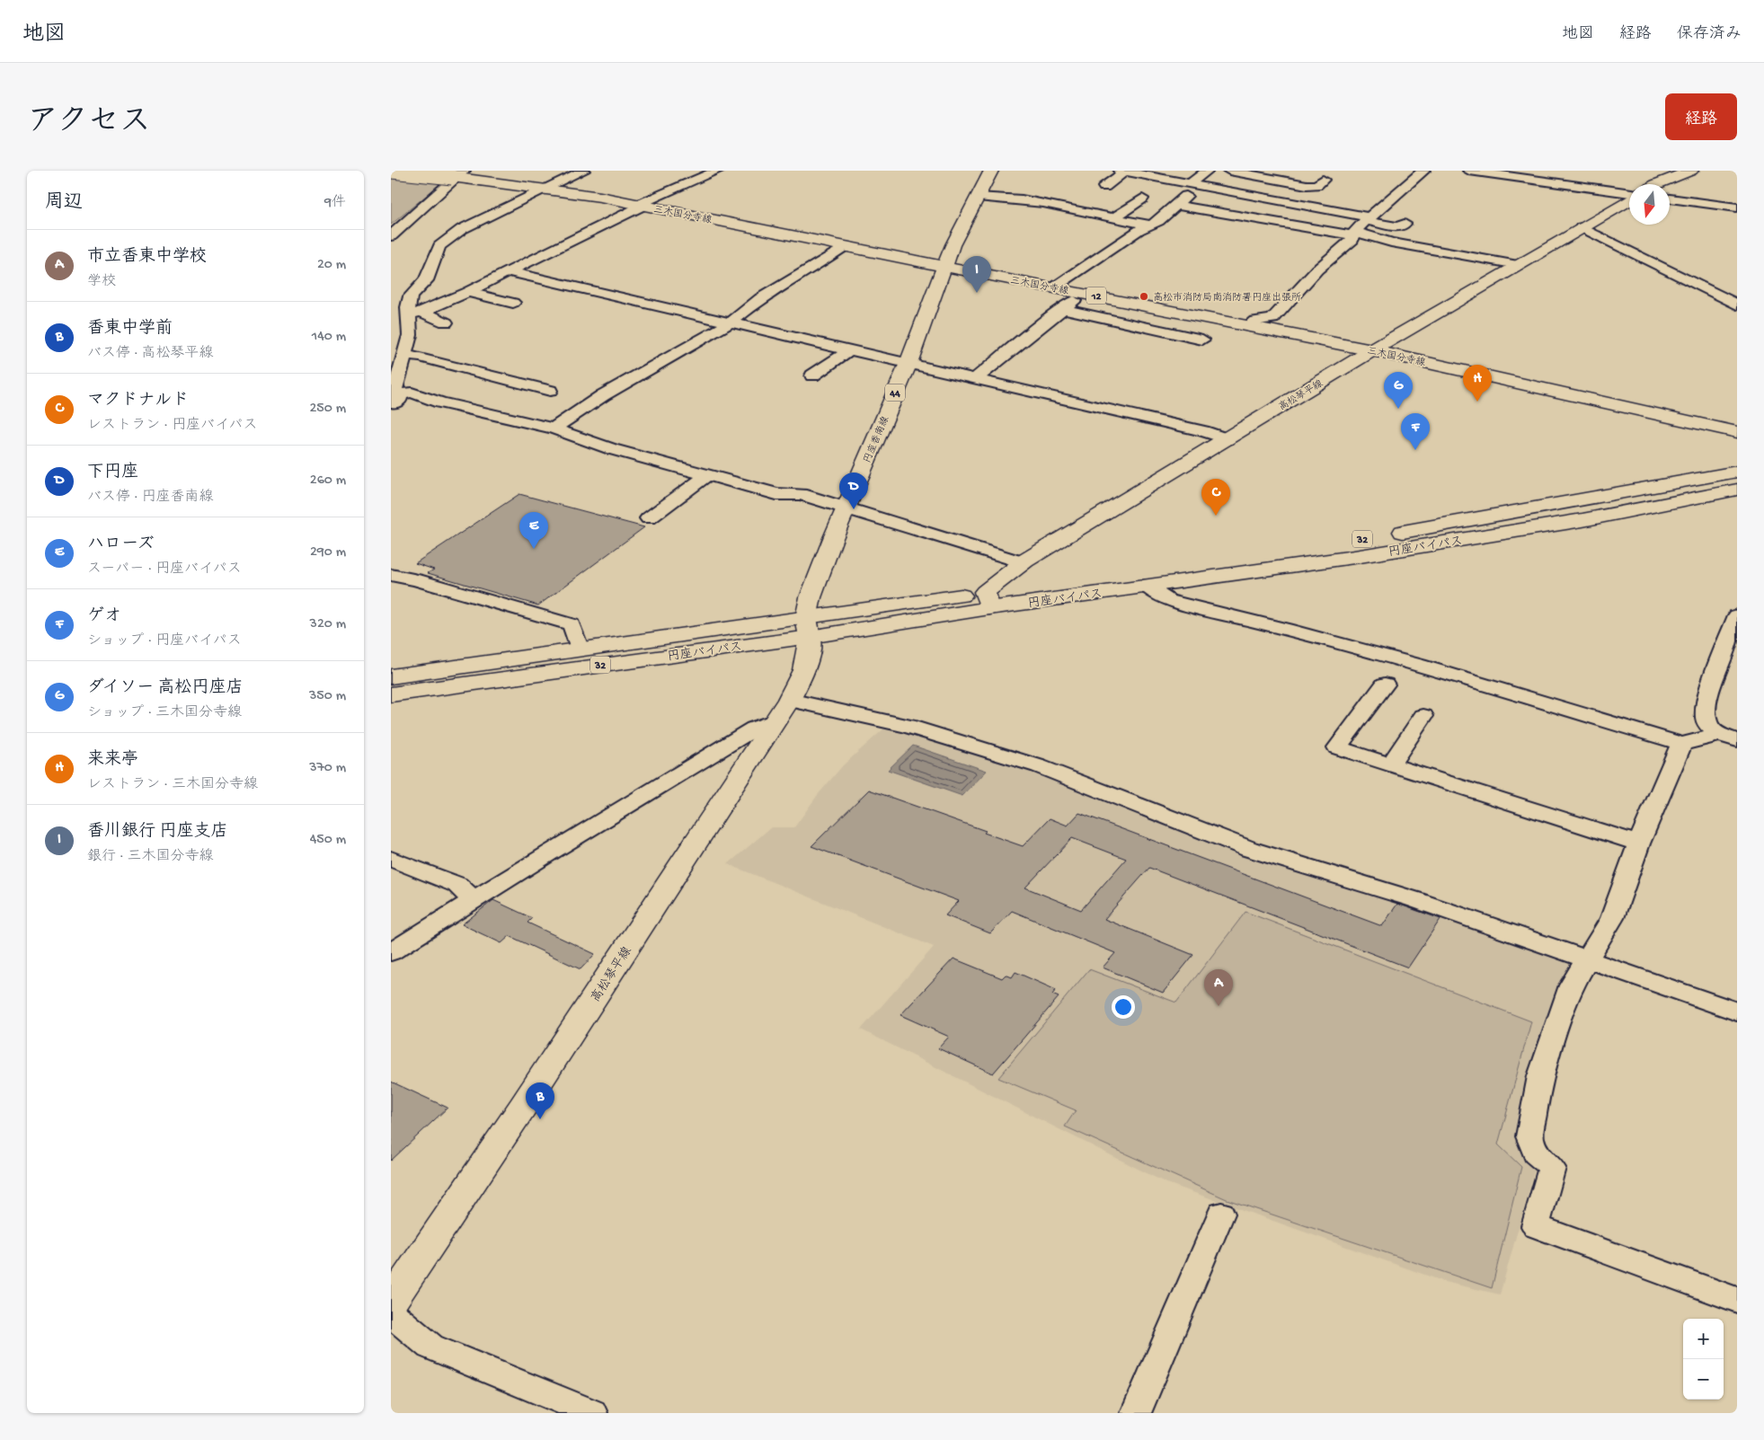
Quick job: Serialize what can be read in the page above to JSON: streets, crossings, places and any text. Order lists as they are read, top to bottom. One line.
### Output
{"streets":{"main road":["三木国分寺線","12","44","高松琴平線","円座香南線","32","円座バイパス"]},"crossings":[["三木国分寺線","高松琴平線"],["三木国分寺線","円座香南線"],["高松琴平線","円座香南線"],["高松琴平線","円座バイパス"],["円座香南線","円座バイパス"]],"places":["高松市消防局南消防署円座出張所"],"north":"bottom","page":{"header":"地図","nav":["地図","経路","保存済み"],"title":"アクセス","buttons":"経路","heading":["周辺","9件"],"list":[{"mark":"A","name":"市立香東中学校","note":"学校","value":"20 m"},{"mark":"B","name":"香東中学前","note":"バス停 · 高松琴平線","value":"140 m"},{"mark":"C","name":"マクドナルド","note":"レストラン · 円座バイパス","value":"250 m"},{"mark":"D","name":"下円座","note":"バス停 · 円座香南線","value":"260 m"},{"mark":"E","name":"ハローズ","note":"スーパー · 円座バイパス","value":"290 m"},{"mark":"F","name":"ゲオ","note":"ショップ · 円座バイパス","value":"320 m"},{"mark":"G","name":"ダイソー 高松円座店","note":"ショップ · 三木国分寺線","value":"350 m"},{"mark":"H","name":"来来亭","note":"レストラン · 三木国分寺線","value":"370 m"},{"mark":"I","name":"香川銀行 円座支店","note":"銀行 · 三木国分寺線","value":"450 m"}],"pins":["I","H","G","F","D","C","E","A","B"],"map_buttons":["+","−"]}}
